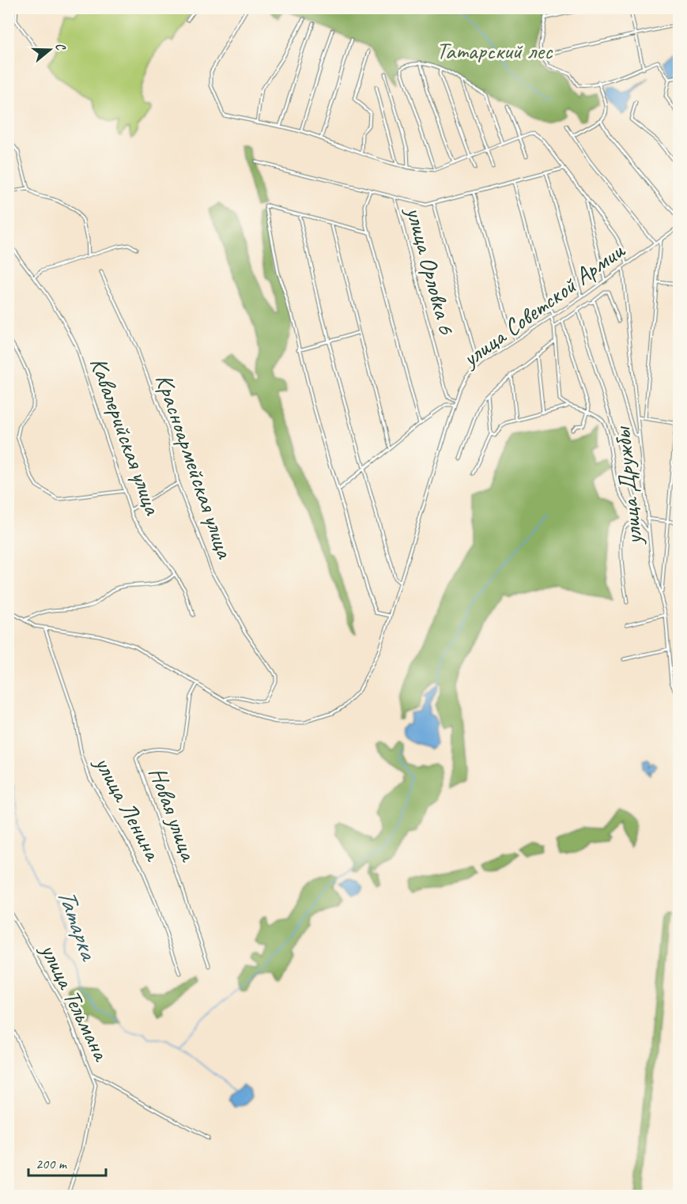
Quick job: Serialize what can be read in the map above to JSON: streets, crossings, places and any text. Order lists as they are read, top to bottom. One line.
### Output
{"streets":{"street":["улица Орловка 6","улица Советской Армии","Кавалерийская улица","Красноармейская улица","улица Дружбы","улица Ленина","Новая улица","улица Тельмана"]},"crossings":[["улица Советской Армии","Красноармейская улица"],["улица Советской Армии","улица Дружбы"],["улица Советской Армии","улица Ленина"],["улица Советской Армии","Новая улица"]],"water":["Татарка"],"parks":["Татарский лес"],"scale_bar":"200 m","north":"right"}
